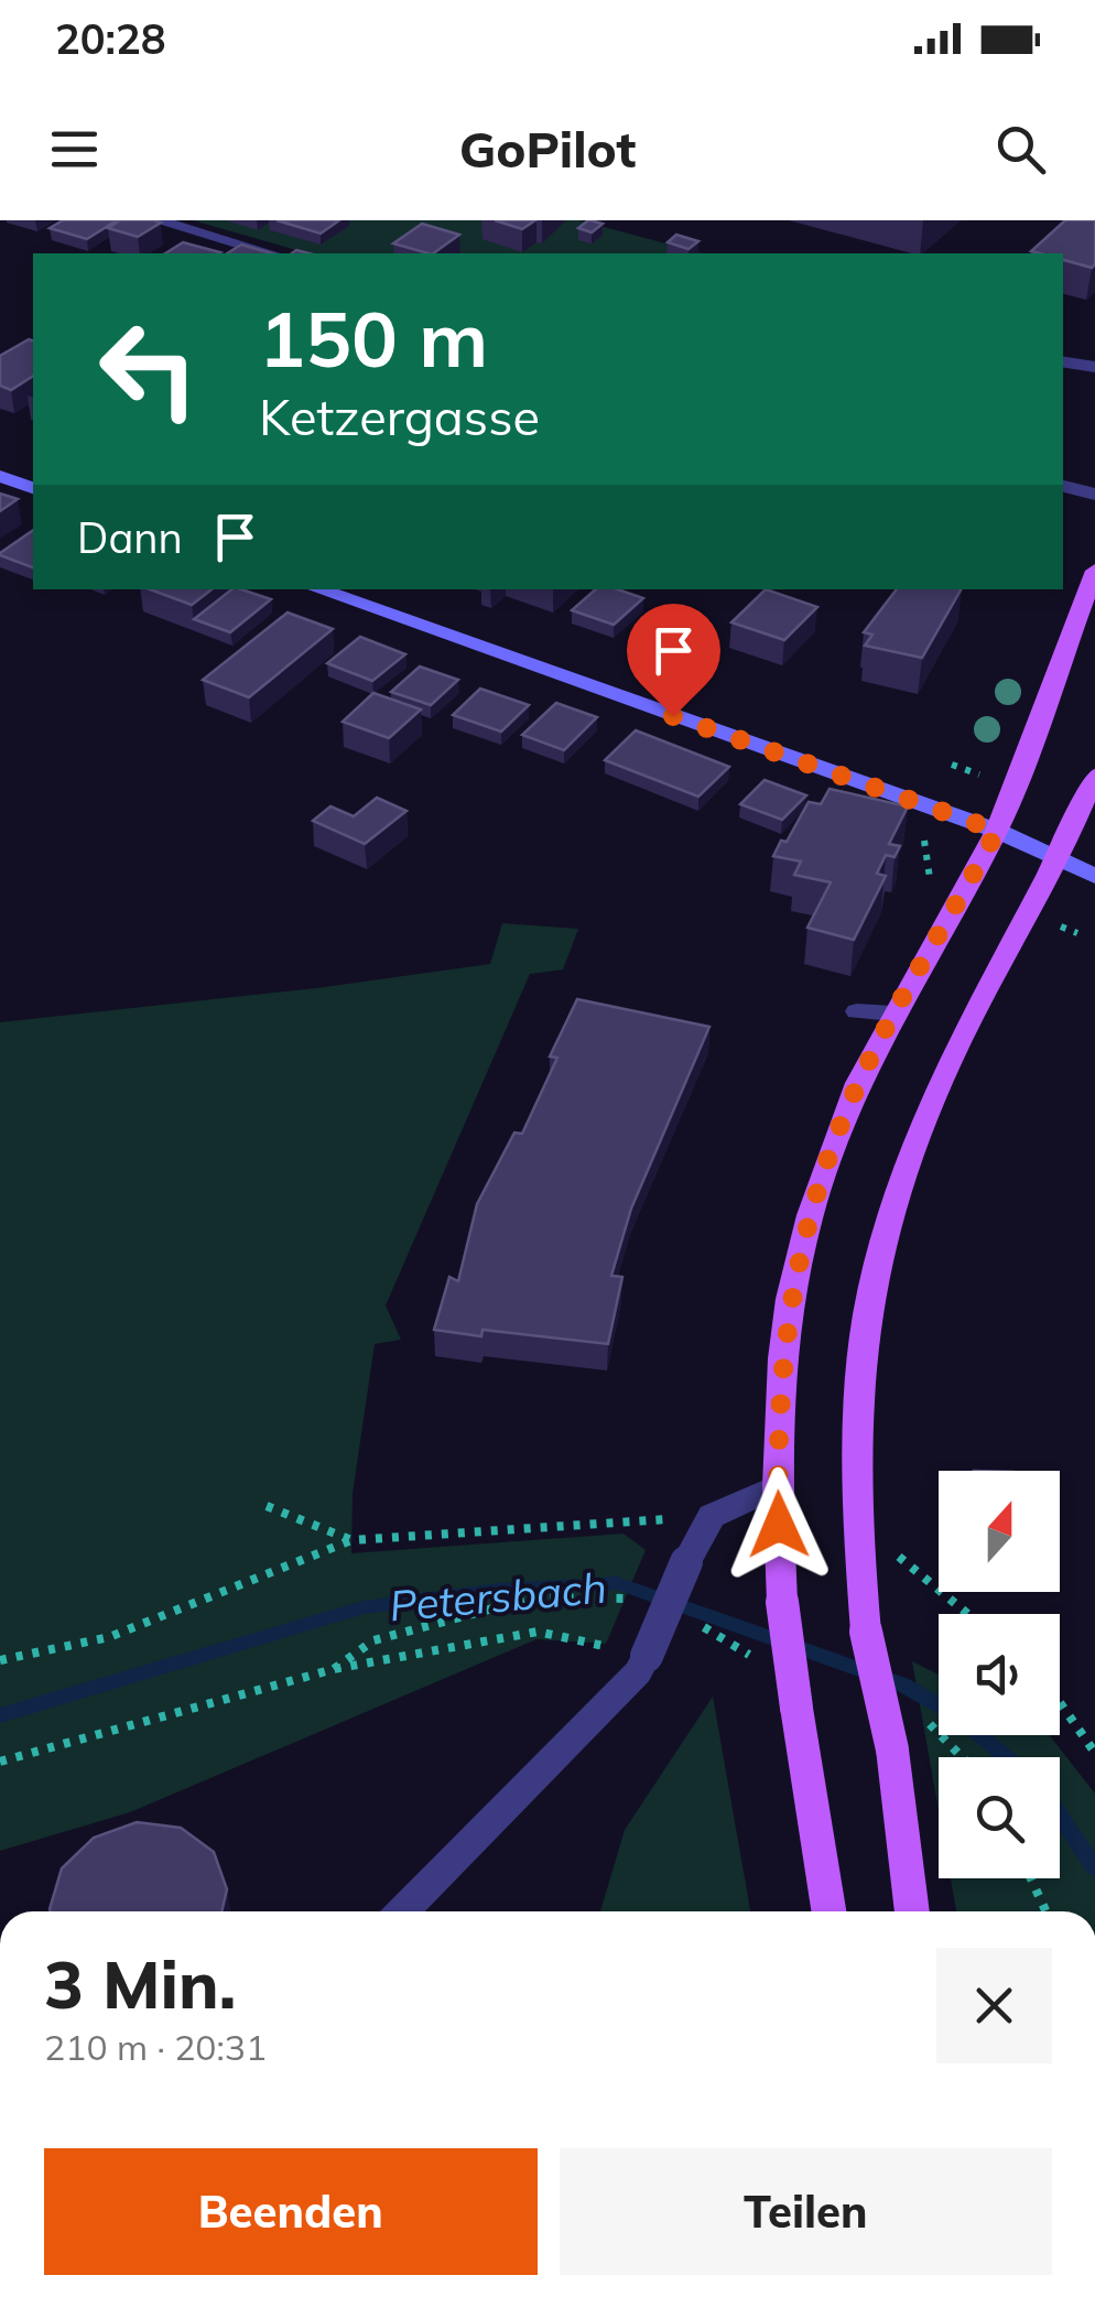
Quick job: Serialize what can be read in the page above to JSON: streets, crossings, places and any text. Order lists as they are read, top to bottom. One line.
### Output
{"water":["Petersbach"],"north":"top","page":{"status":"20:28","header":"GoPilot","turn":["150 m","Ketzergasse"],"then":"Dann","heading":["3 Min.","210 m · 20:31"],"buttons":["Beenden","Teilen"]}}
